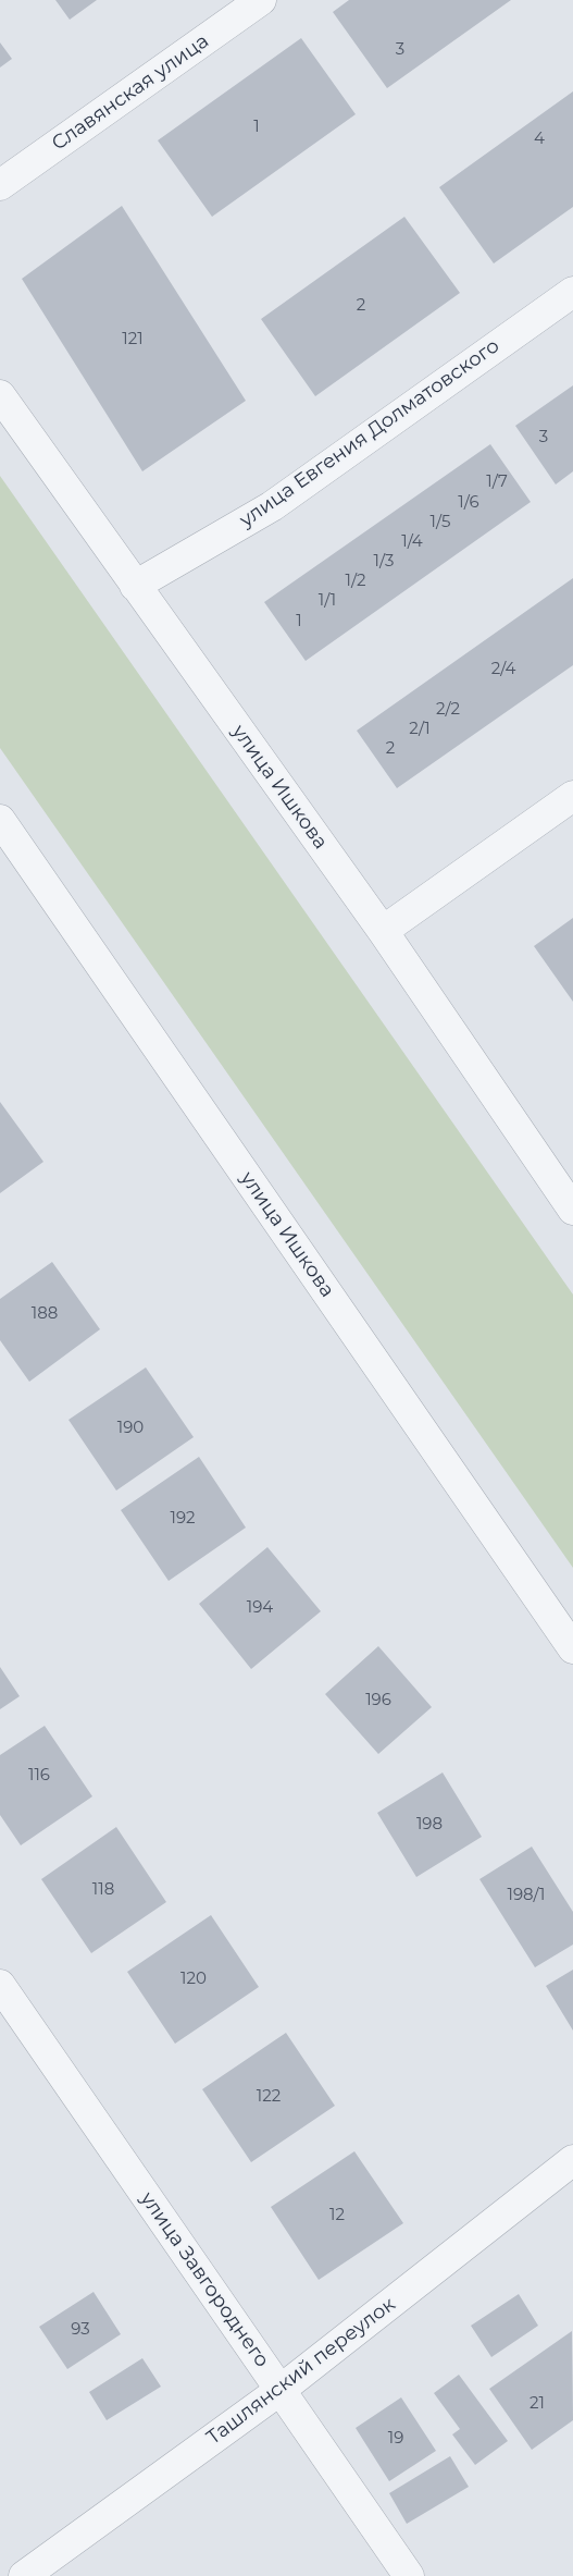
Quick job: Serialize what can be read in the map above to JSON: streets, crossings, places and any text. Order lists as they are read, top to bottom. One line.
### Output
{"streets":{"street":["Славянская улица","улица Евгения Долматовского","улица Ишкова","улица Завгороднего","Ташлянский переулок"]},"crossings":[["улица Евгения Долматовского","улица Ишкова"],["улица Завгороднего","Ташлянский переулок"]],"house_numbers":["3","1","4","2","121","3","1/7","1/6","1/5","1/4","1/3","1/2","1/1","1","2/4","2/2","2/1","2","188","190","192","194","196","116","198","118","198/1","120","122","12","93","21","19"]}
